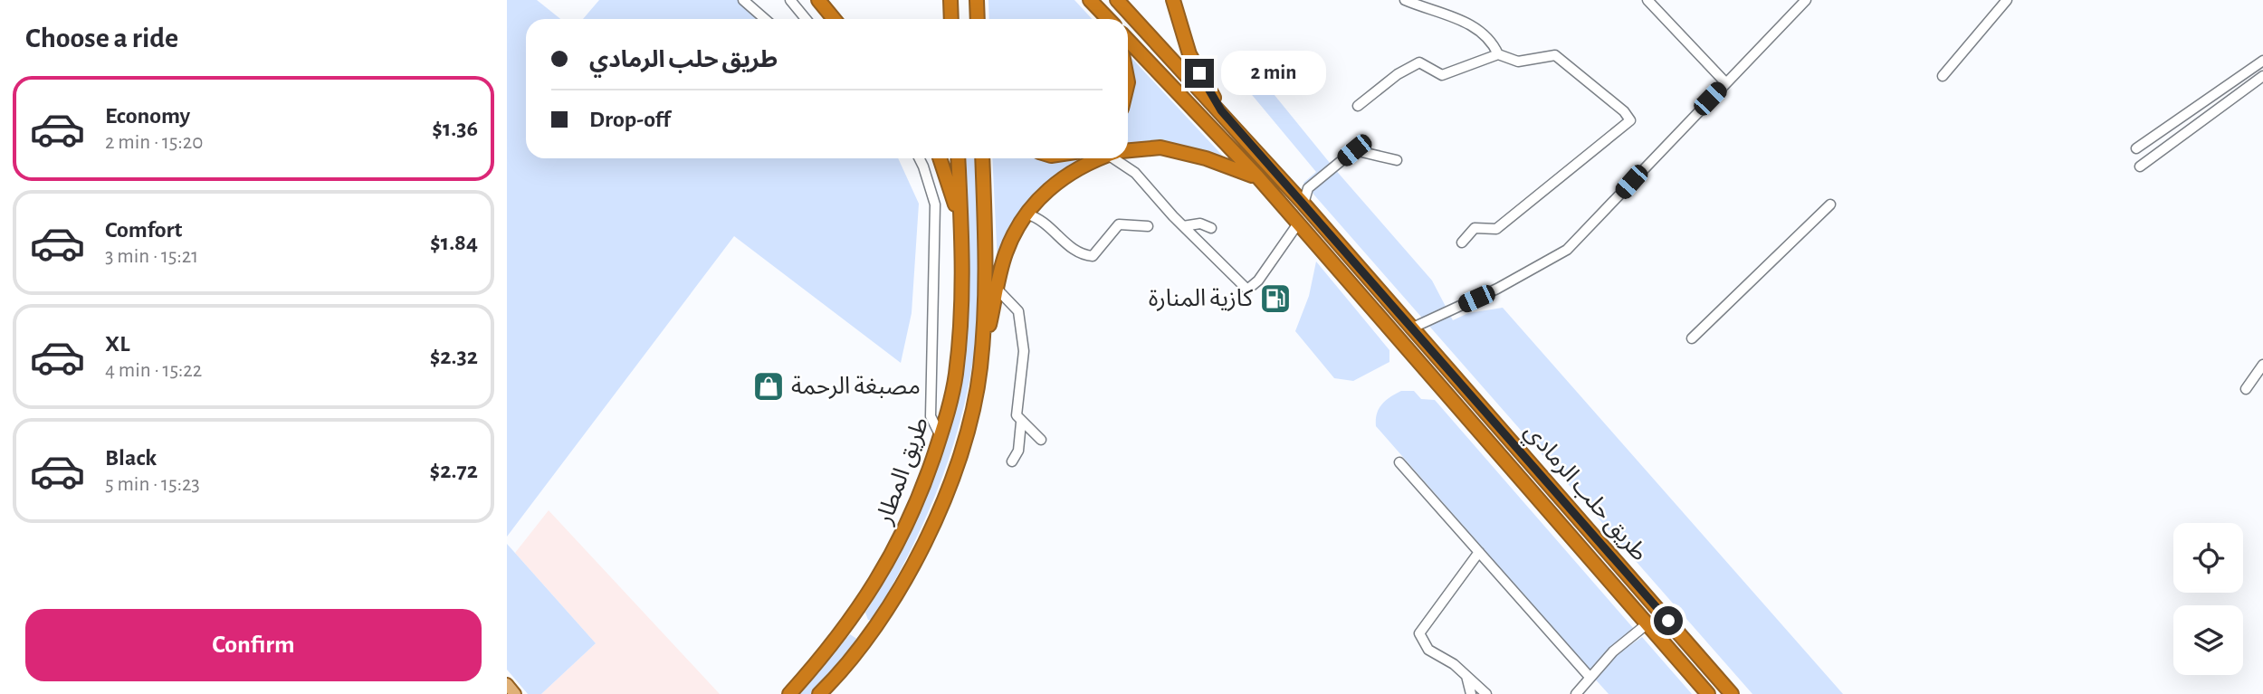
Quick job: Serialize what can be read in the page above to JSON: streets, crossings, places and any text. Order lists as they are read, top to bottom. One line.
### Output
{"streets":{"highway":["طريق المطار","طريق حلب الرمادي"]},"places":{"fuel station":["كازية المنارة"],"shop":["مصبغة الرحمة"]},"page":{"heading":"Choose a ride","banner":["طريق حلب الرمادي","Drop-off"],"bubble":"2 min","list":[{"name":"Economy","note":"2 min · 15:20","value":"$1.36"},{"name":"Comfort","note":"3 min · 15:21","value":"$1.84"},{"name":"XL","note":"4 min · 15:22","value":"$2.32"},{"name":"Black","note":"5 min · 15:23","value":"$2.72"}],"buttons":"Confirm"}}
